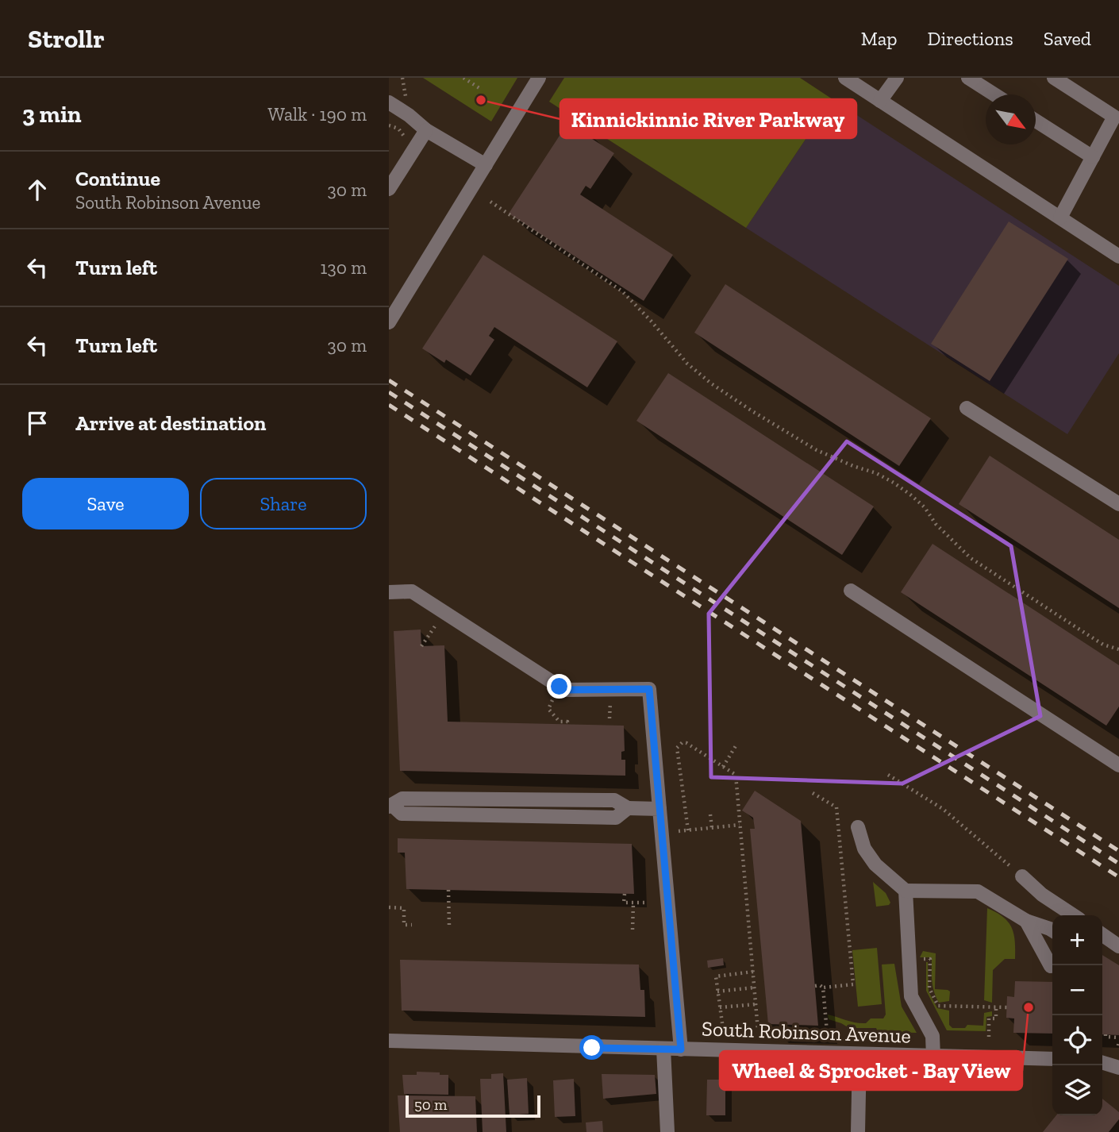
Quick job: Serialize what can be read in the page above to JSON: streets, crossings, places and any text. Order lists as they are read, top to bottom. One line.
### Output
{"streets":{"street":["South Robinson Avenue"]},"places":["Kinnickinnic River Parkway","Wheel & Sprocket - Bay View"],"scale_bar":"50 m","north":"bottom right","page":{"header":"Strollr","nav":["Map","Directions","Saved"],"heading":["3 min","Walk · 190 m"],"list":[["Continue","South Robinson Avenue","30 m"],["Turn left","130 m"],["Turn left","30 m"],"Arrive at destination"],"buttons":["Save","Share"],"map_buttons":["+","−"],"scale":"50 m"}}
